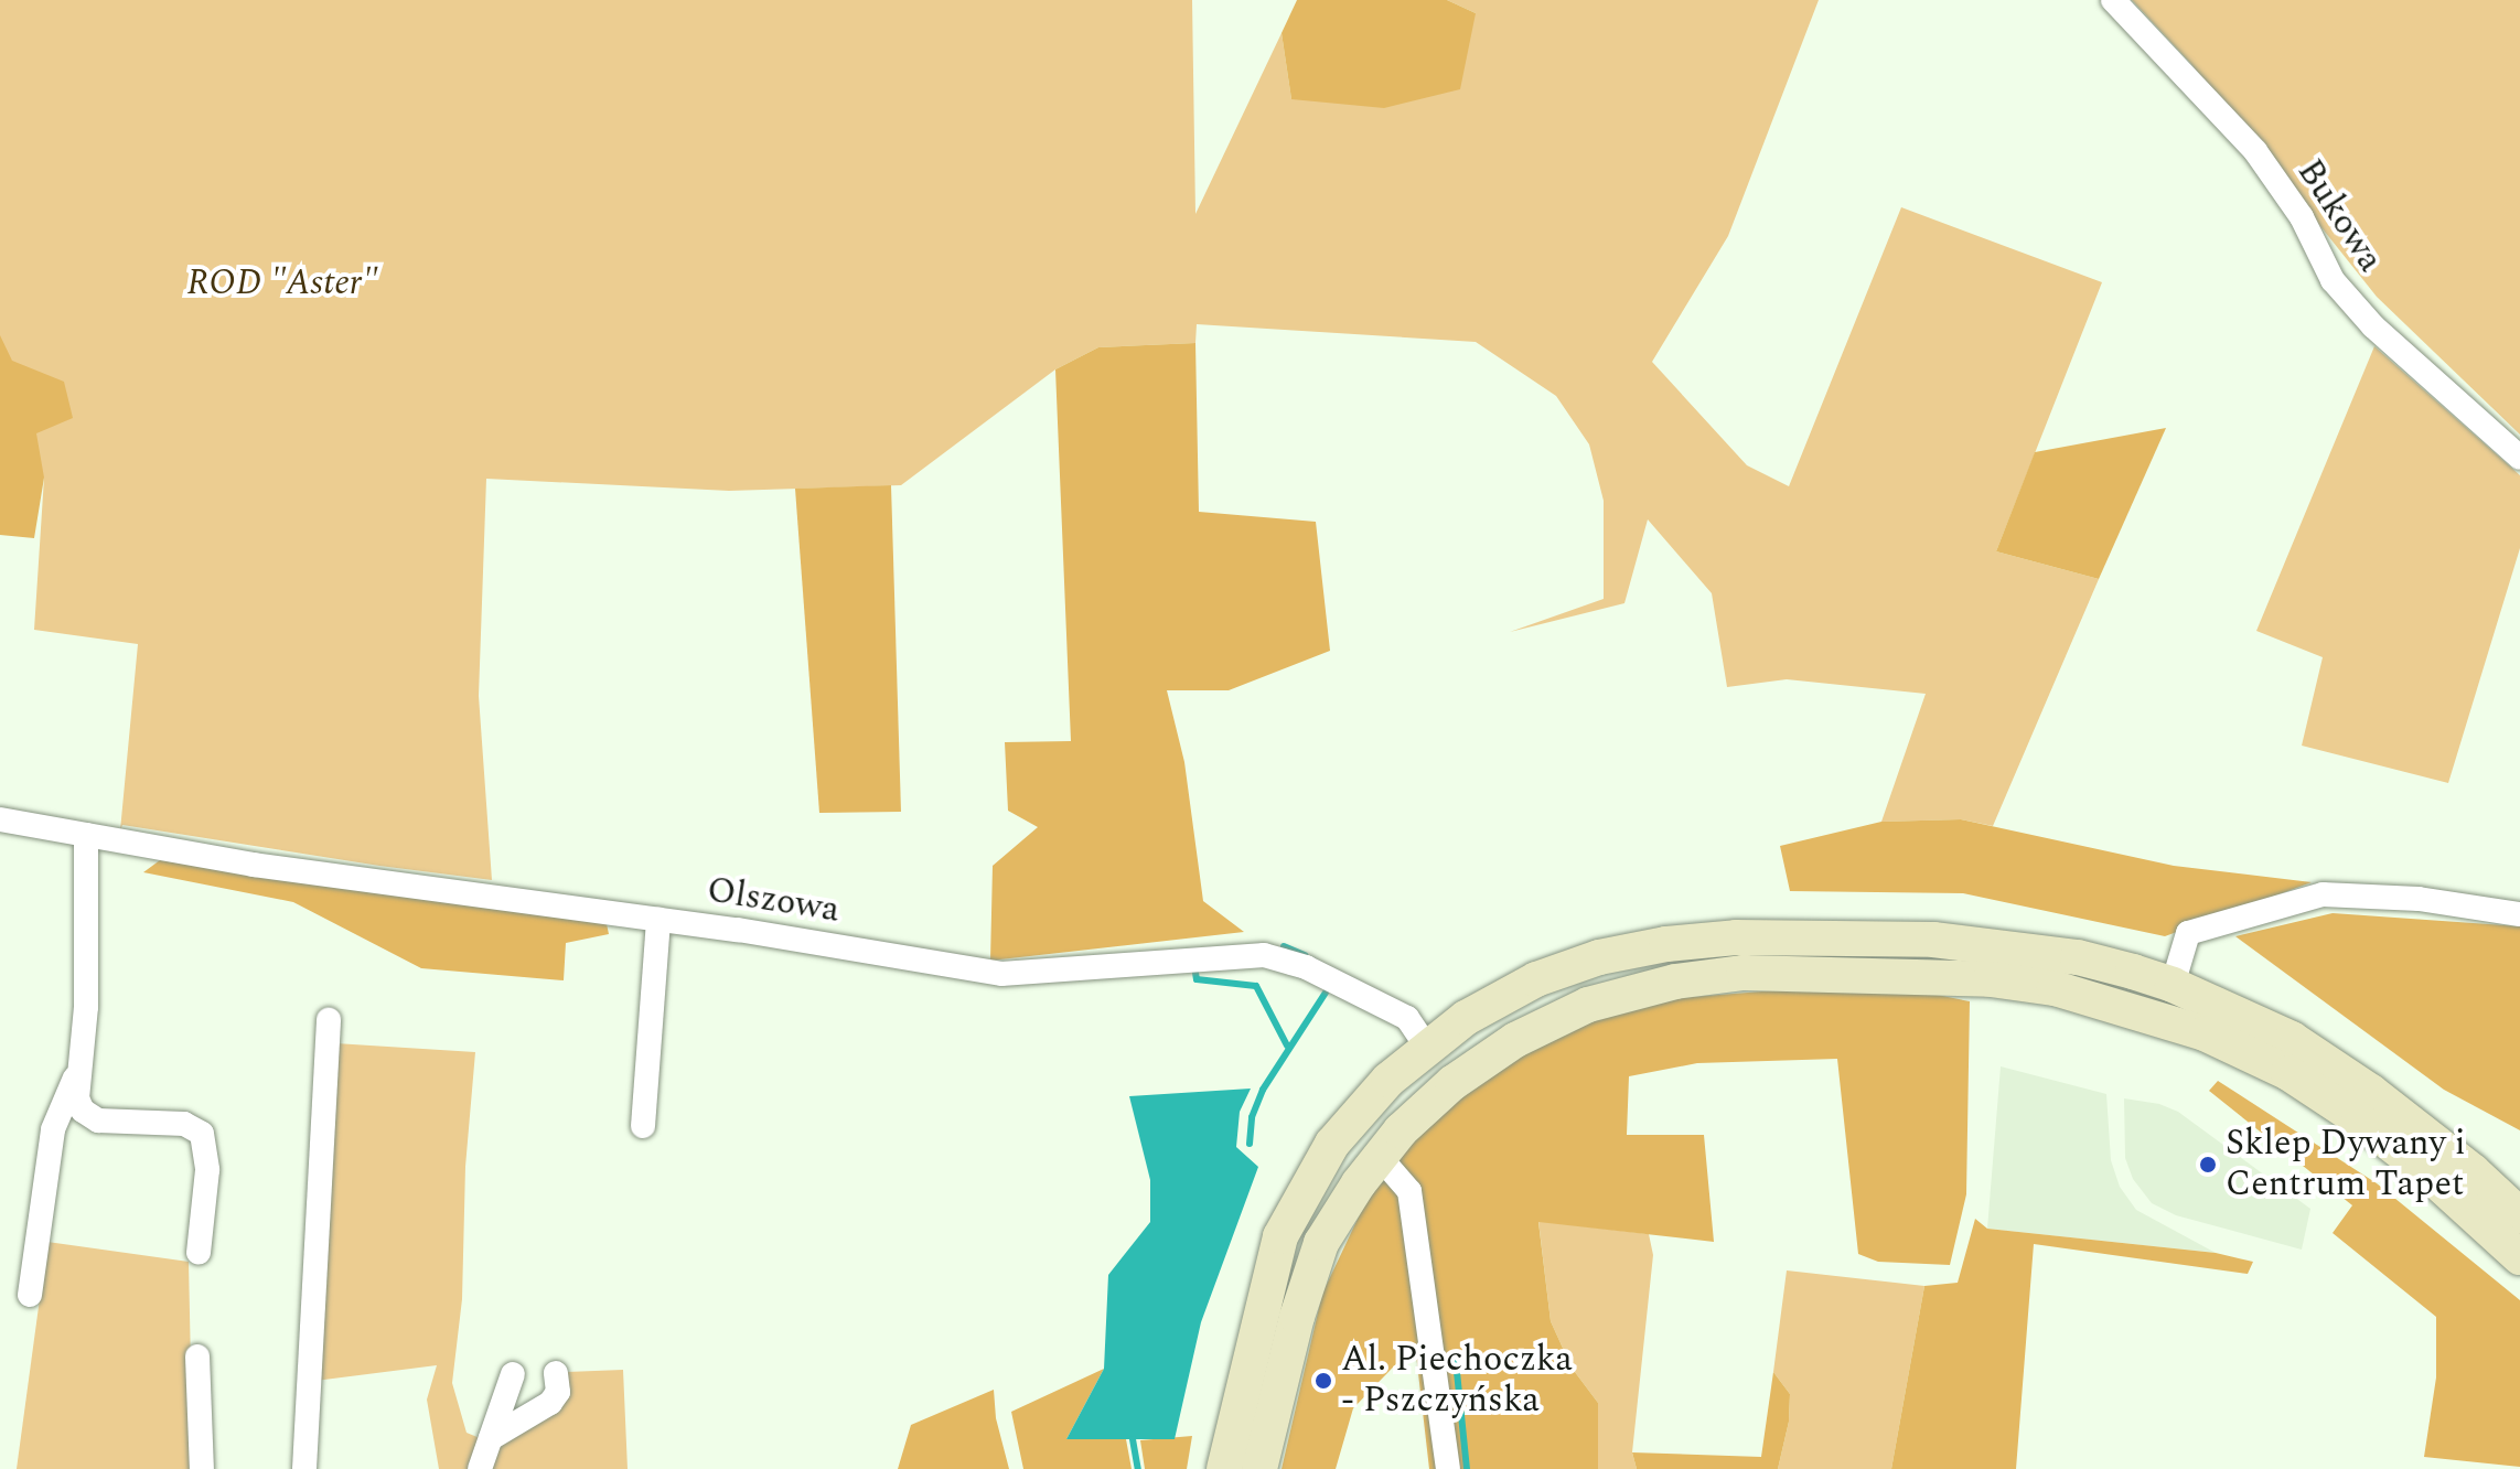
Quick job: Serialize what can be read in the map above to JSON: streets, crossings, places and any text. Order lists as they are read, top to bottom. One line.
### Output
{"streets":{"street":["Bukowa","Olszowa"]},"parks":["ROD \"Aster\""],"places":["Sklep Dywany i Centrum Tapet","Al. Piechoczka - Pszczyńska"]}
